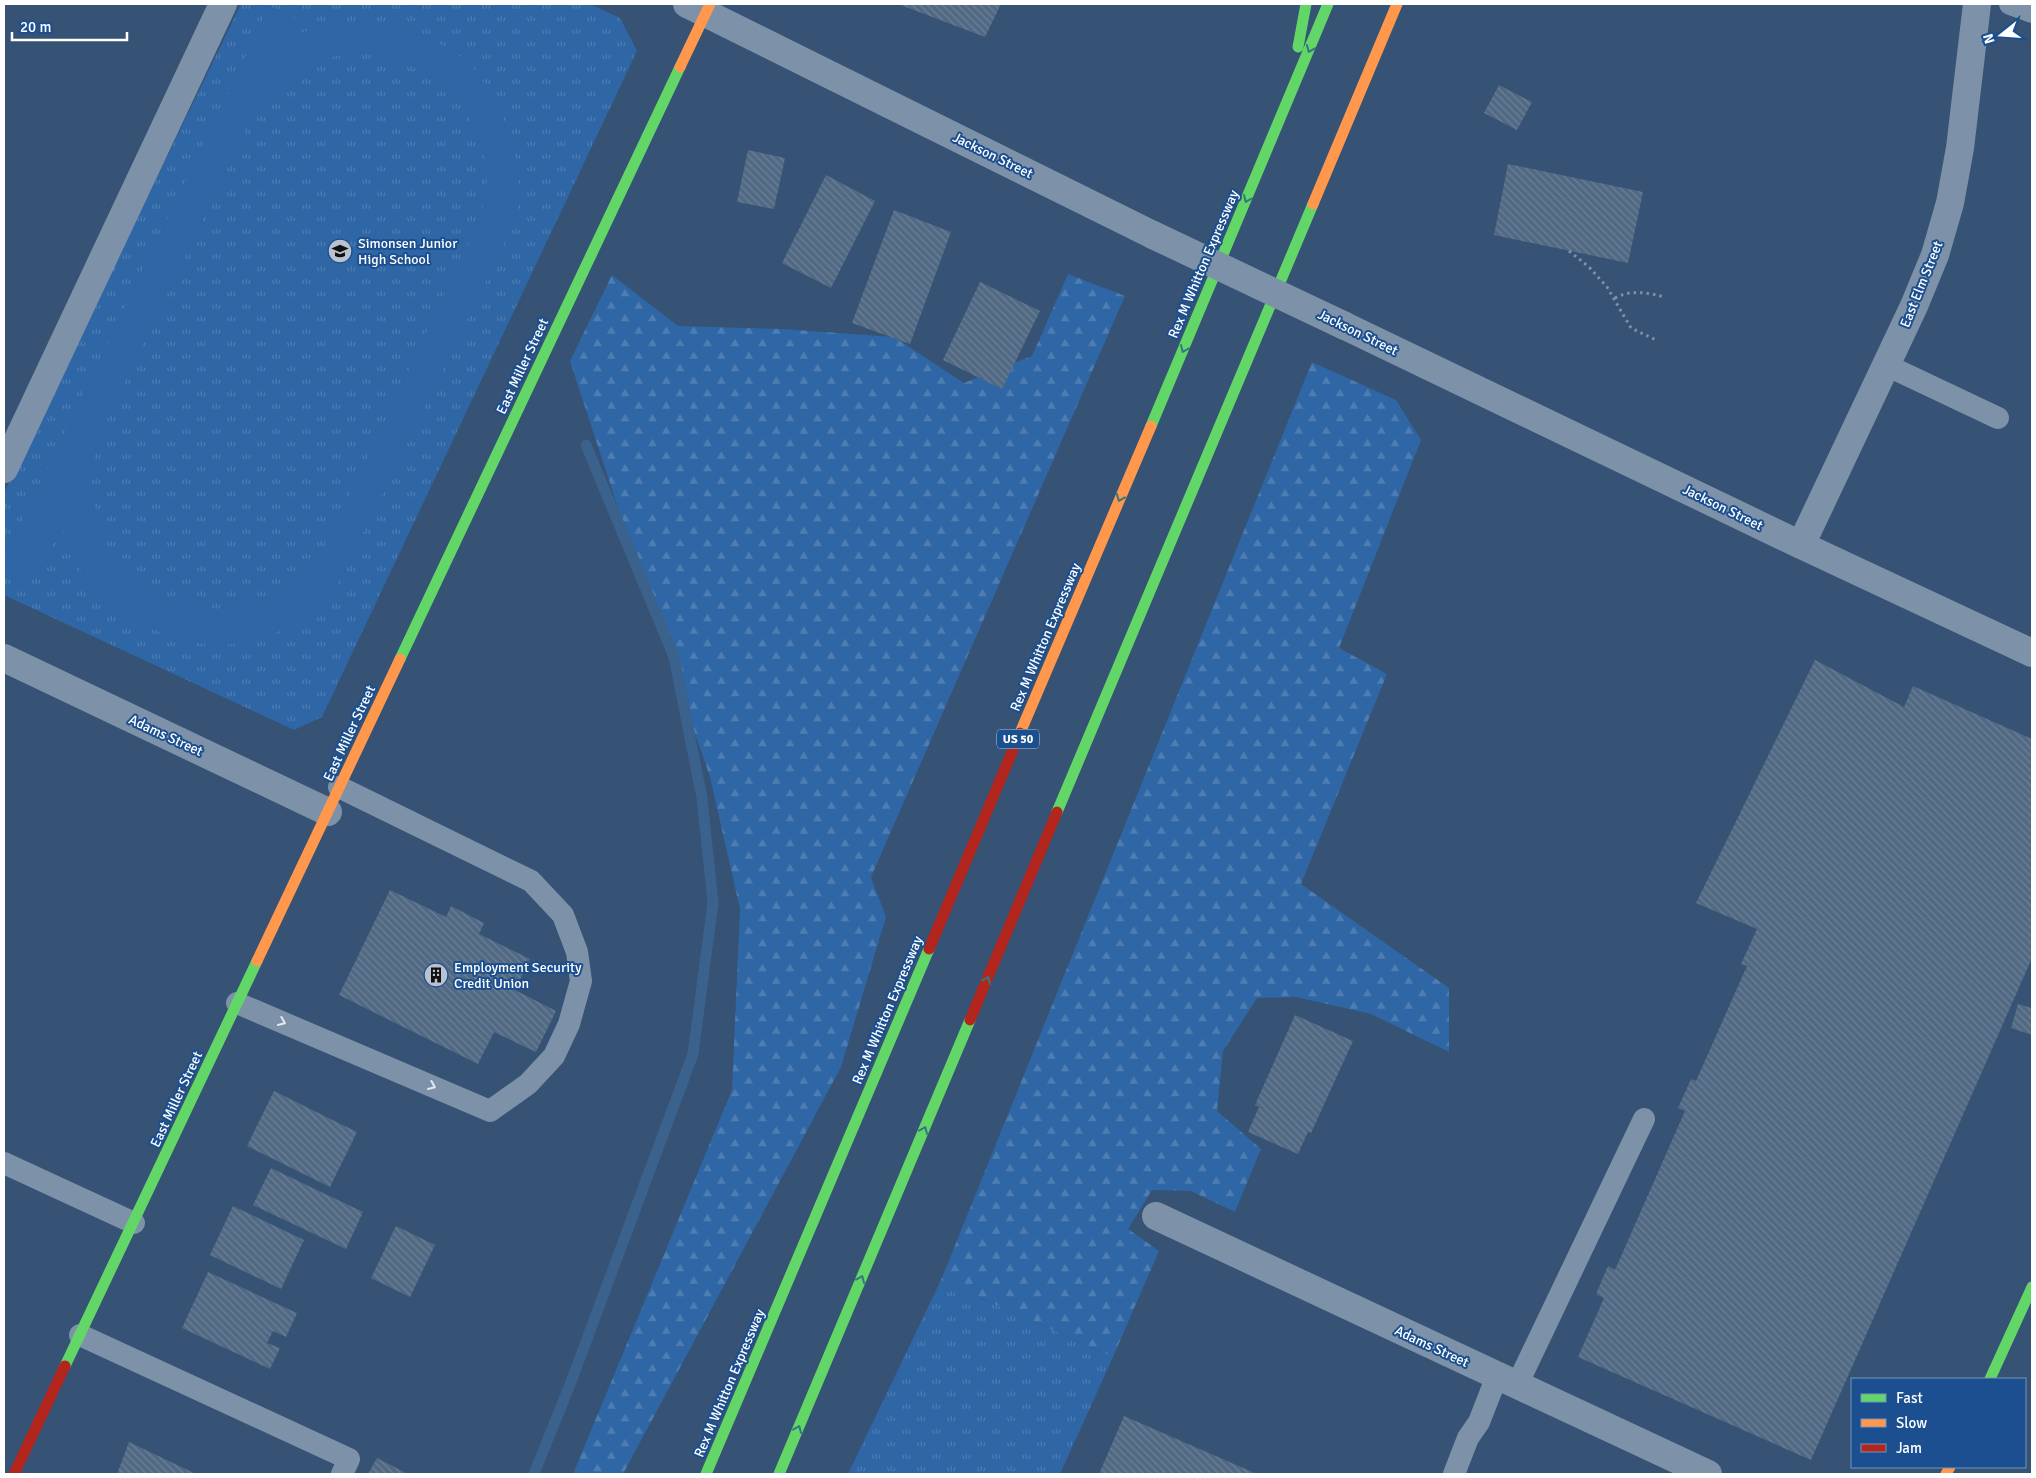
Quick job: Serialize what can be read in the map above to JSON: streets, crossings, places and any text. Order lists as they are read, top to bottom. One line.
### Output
{"streets":{"main road":["Rex M Whitton Expressway","East Miller Street","US 50"],"street":["Jackson Street","East Elm Street","Adams Street"]},"crossings":[["Jackson Street","East Elm Street"],["Jackson Street","East Miller Street"],["East Miller Street","Adams Street"]],"places":{"school or university":["Simonsen Junior High School"],"building":["Employment Security Credit Union"]},"legend":["Fast","Slow","Jam"],"scale_bar":"20 m","north":"left"}
